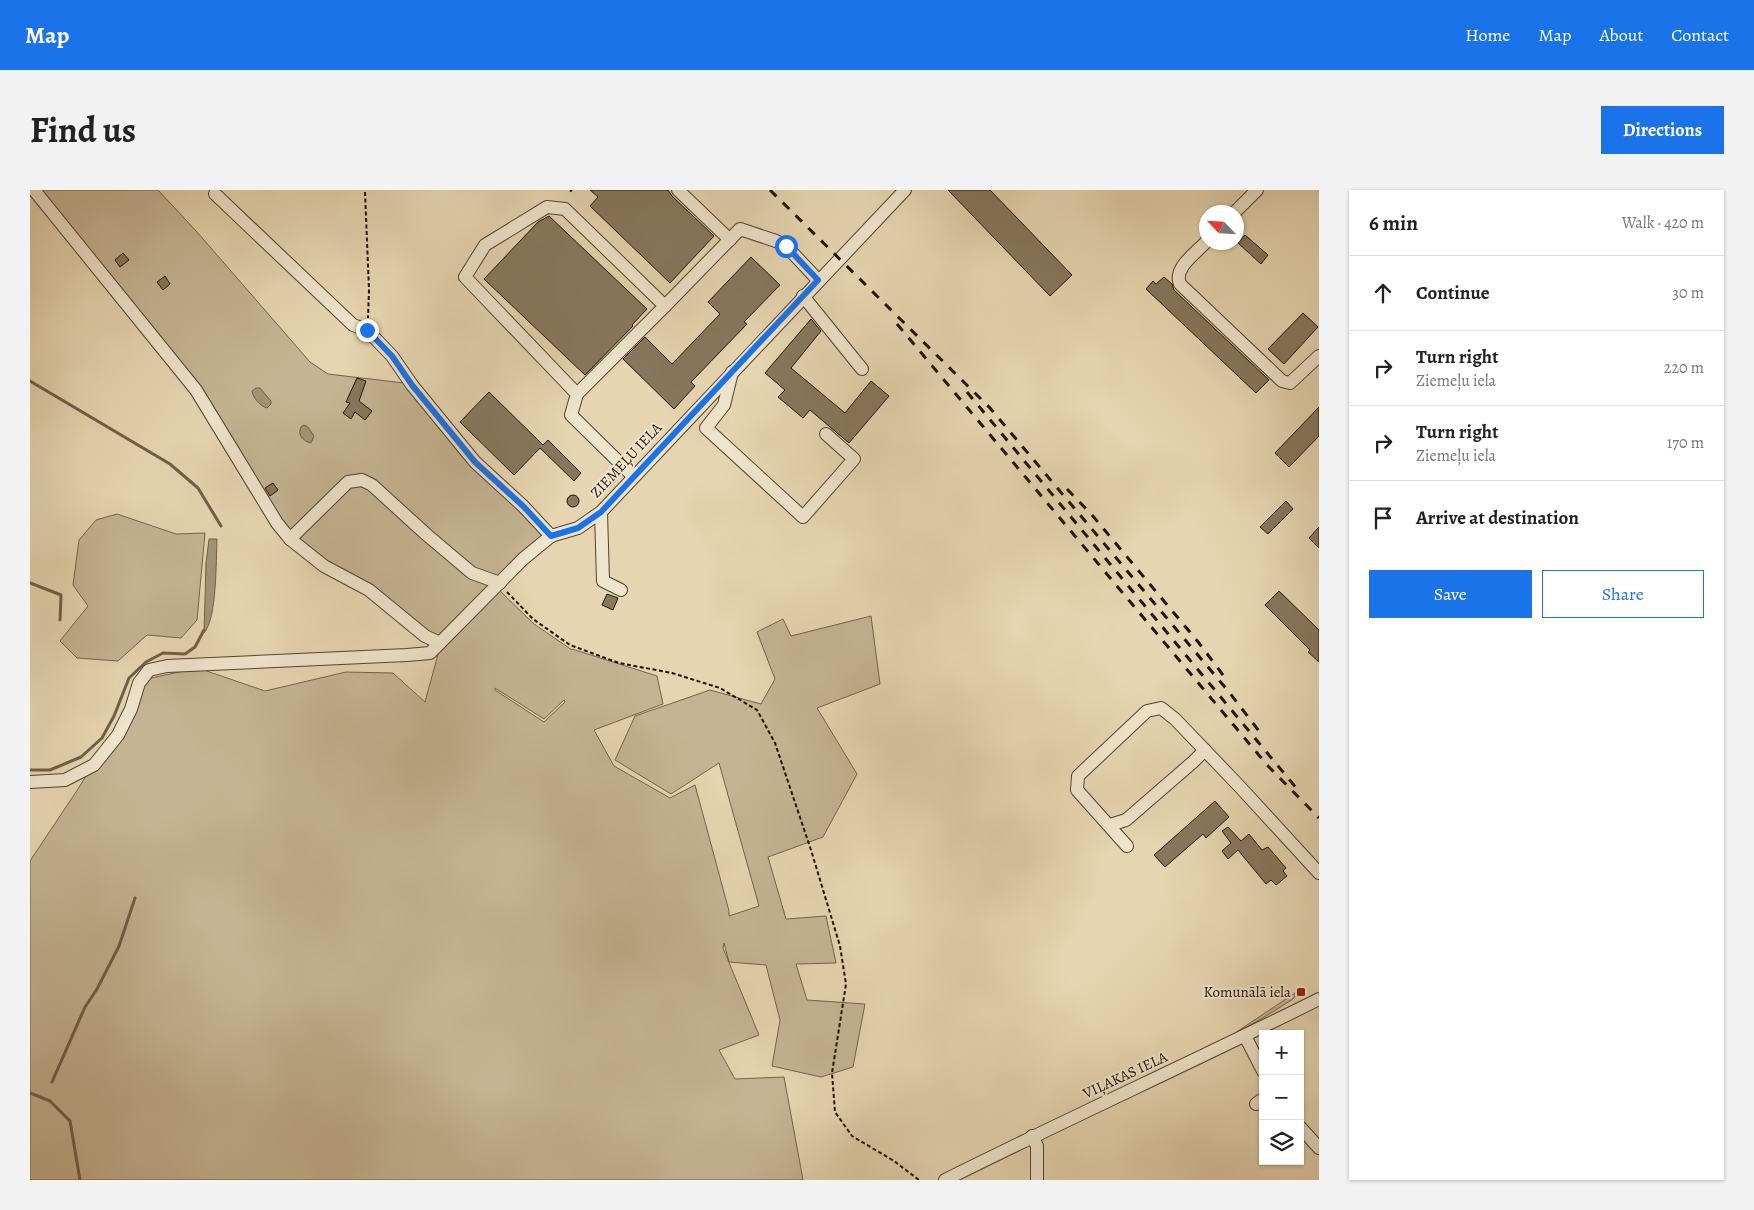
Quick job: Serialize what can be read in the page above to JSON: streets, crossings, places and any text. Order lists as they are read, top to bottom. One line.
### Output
{"streets":{"street":["ZIEMEĻU IELA","VIĻAKAS IELA"]},"places":{"transit":["Komunālā iela"]},"north":"top left","page":{"header":"Map","nav":["Home","Map","About","Contact"],"title":"Find us","buttons":["Directions",["Save","Share"]],"heading":["6 min","Walk · 420 m"],"list":[["Continue","30 m"],["Turn right","Ziemeļu iela","220 m"],["Turn right","Ziemeļu iela","170 m"],"Arrive at destination"],"map_buttons":["+","−"]}}
